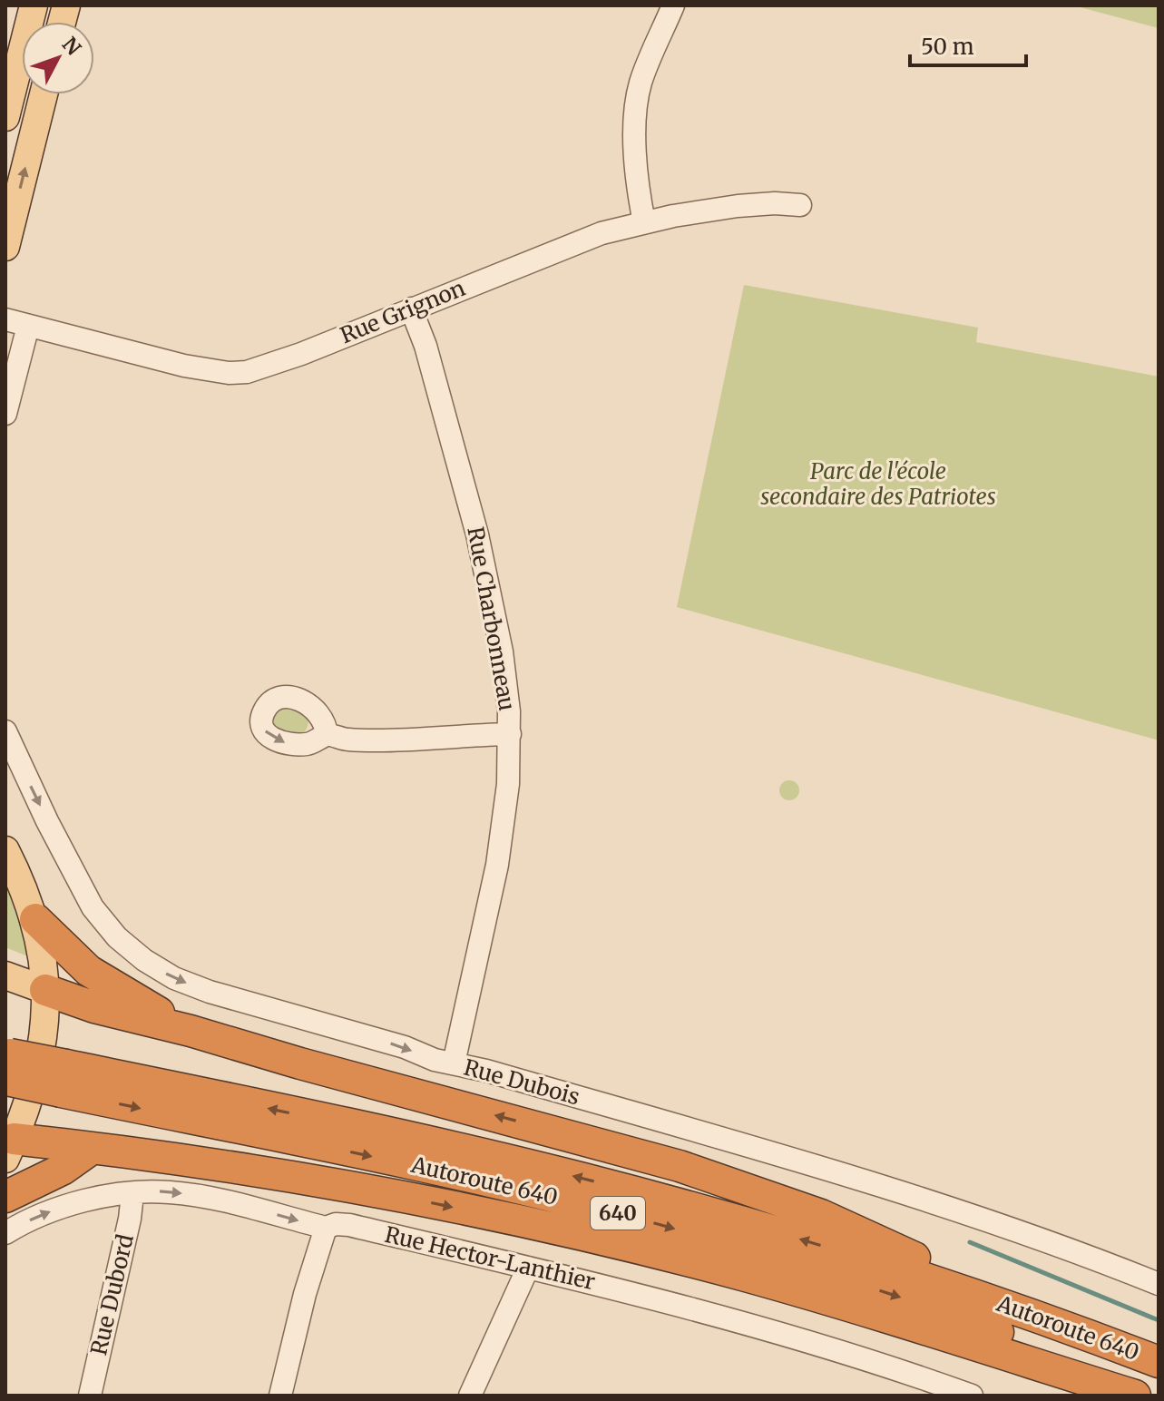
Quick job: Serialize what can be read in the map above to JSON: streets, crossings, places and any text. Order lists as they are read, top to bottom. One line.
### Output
{"streets":{"highway":["Autoroute 640","640"],"street":["Rue Grignon","Rue Charbonneau","Rue Dubois","Rue Hector-Lanthier","Rue Dubord"]},"crossings":[["Rue Grignon","Rue Charbonneau"],["Rue Charbonneau","Rue Dubois"],["Rue Hector-Lanthier","Rue Dubord"]],"one_way":["Rue Dubois"],"parks":["Parc de l'école secondaire des Patriotes"],"scale_bar":"50 m","north":"top right"}
